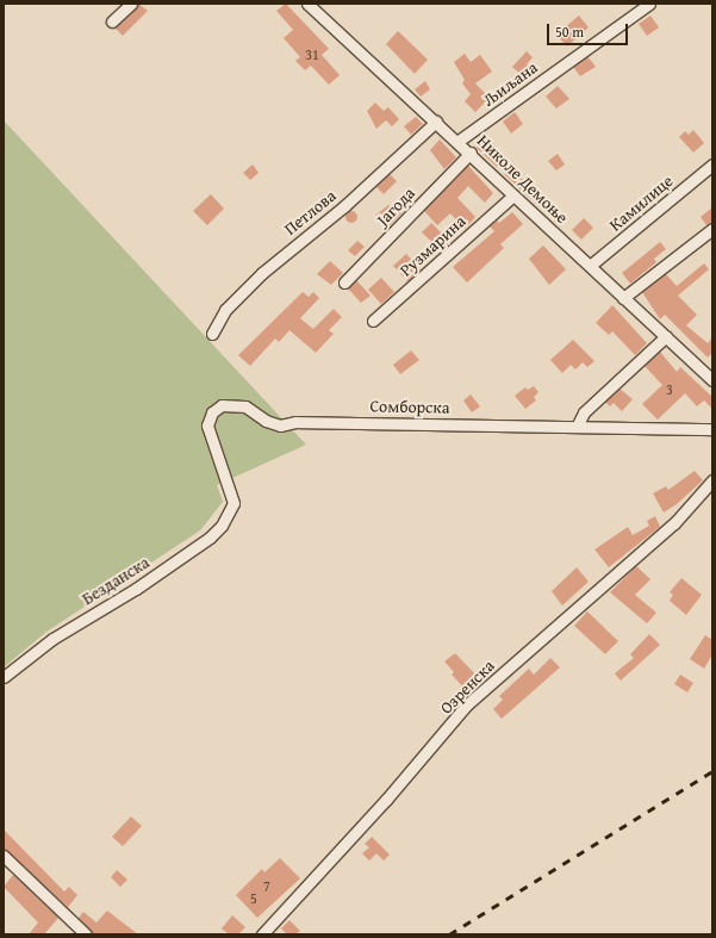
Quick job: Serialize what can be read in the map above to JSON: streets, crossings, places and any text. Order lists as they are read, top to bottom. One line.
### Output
{"streets":{"street":["Љиљана","Николе Демоње","Камилице","Јагода","Петлова","Рузмарина","Сомборска","Безданска","Озренска"]},"crossings":[["Љиљана","Николе Демоње"],["Николе Демоње","Камилице"],["Николе Демоње","Јагода"],["Николе Демоње","Петлова"],["Николе Демоње","Рузмарина"],["Сомборска","Безданска"]],"house_numbers":["31","3","7","5"],"scale_bar":"50 m"}
